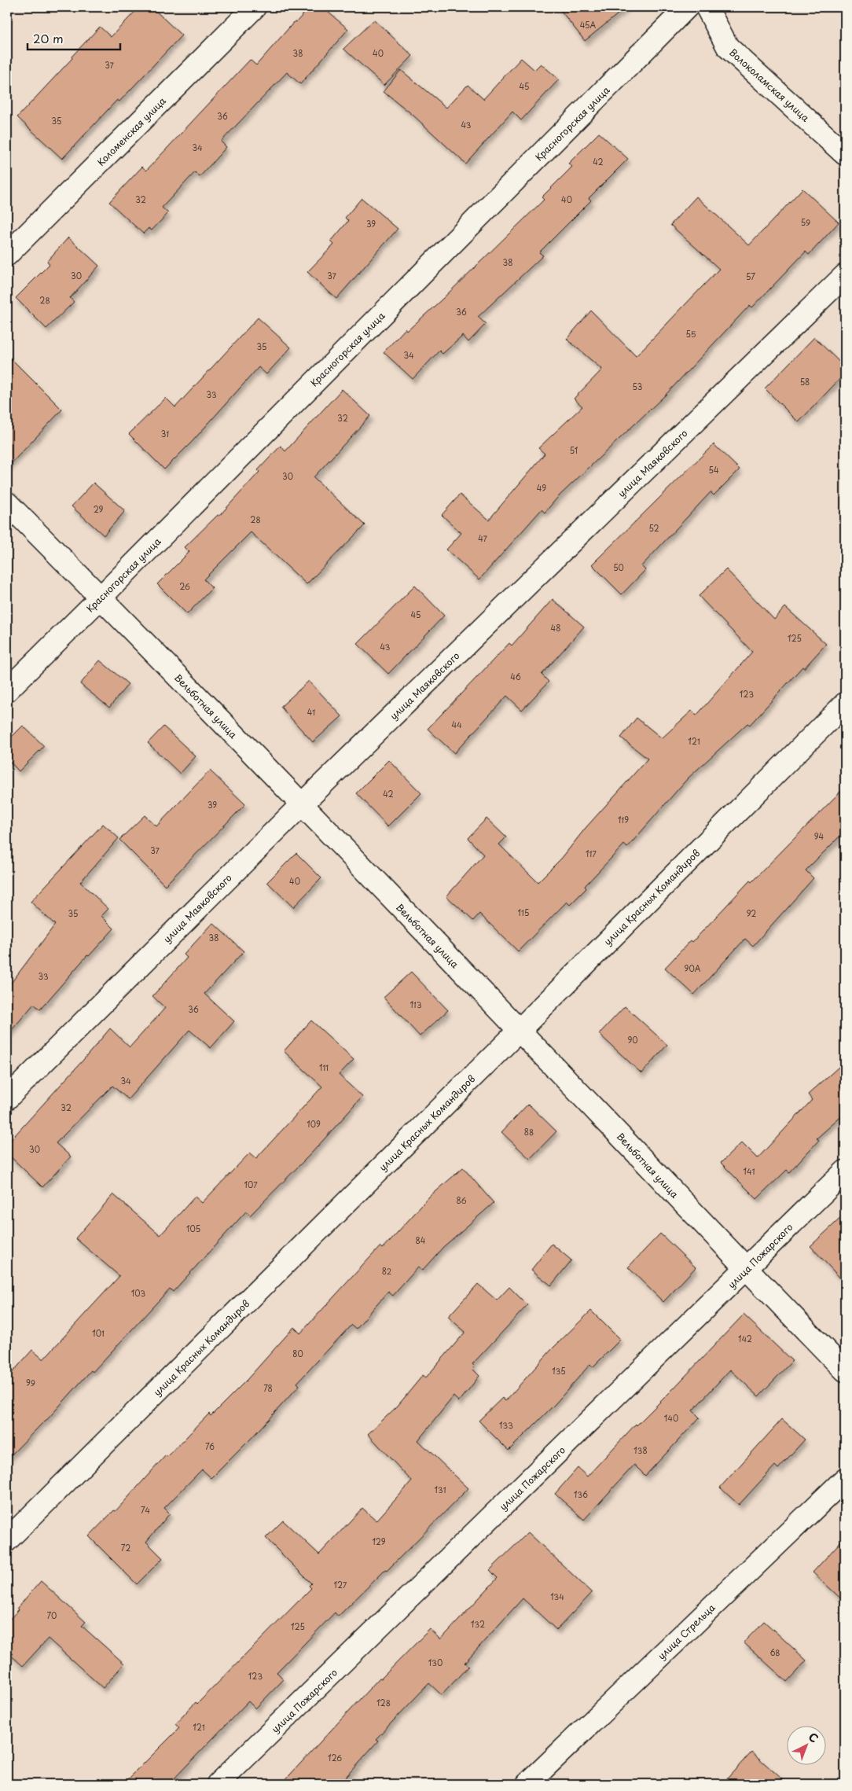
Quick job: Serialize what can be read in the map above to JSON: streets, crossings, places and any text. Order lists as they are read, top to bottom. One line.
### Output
{"streets":{"street":["Волоколамская улица","Красногорская улица","Коломенская улица","улица Маяковского","Вельботная улица","улица Красных Командиров","улица Пожарского","улица Стрельца"]},"crossings":[["Красногорская улица","Вельботная улица"],["улица Маяковского","Вельботная улица"],["Вельботная улица","улица Красных Командиров"],["Вельботная улица","улица Пожарского"]],"house_numbers":["45А","38","40","37","45","36","35","43","34","42","32","40","59","39","38","30","37","57","28","36","55","35","34","58","53","33","32","31","51","54","30","49","29","28","52","47","50","26","45","48","125","43","46","123","41","44","121","42","39","119","94","37","117","40","115","35","92","38","90А","33","113","36","90","111","34","32","109","88","30","141","107","86","105","84","82","103","101","142","80","135","99","78","140","133","76","138","131","136","74","129","72","127","134","70","132","125","68","130","123","128","121","126"],"scale_bar":"20 m","north":"top right"}
